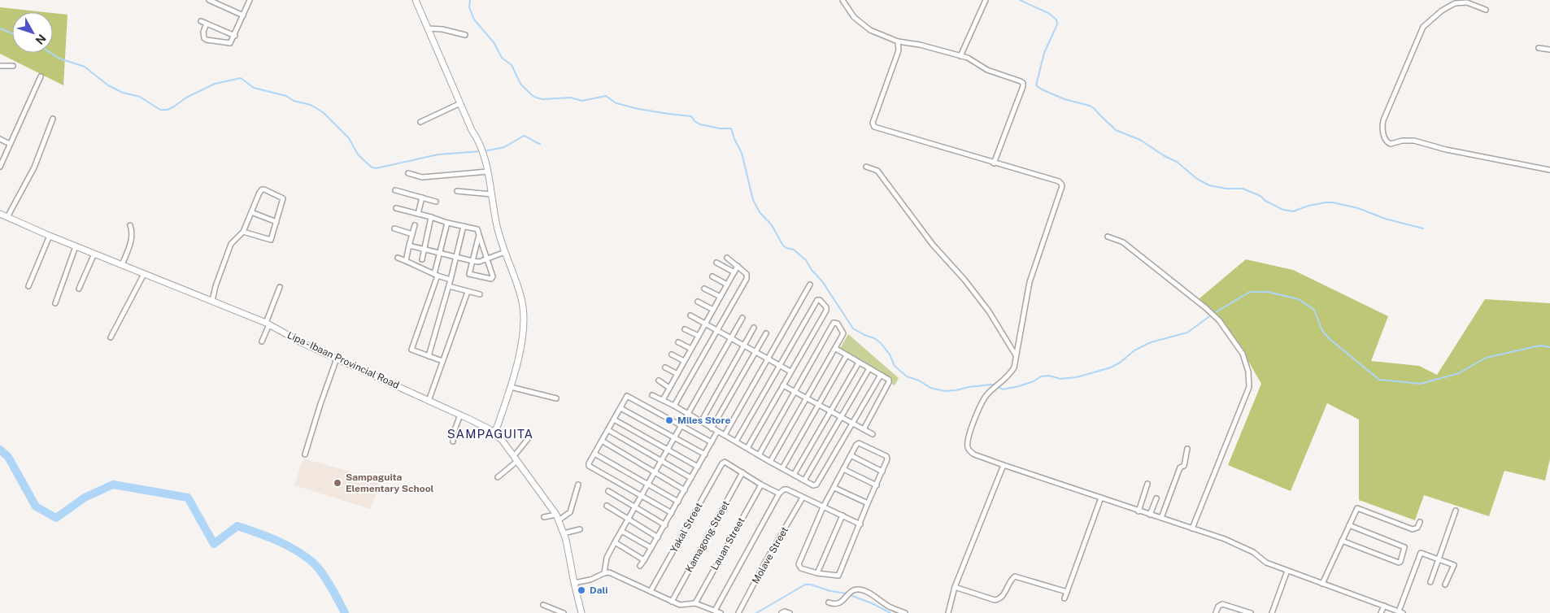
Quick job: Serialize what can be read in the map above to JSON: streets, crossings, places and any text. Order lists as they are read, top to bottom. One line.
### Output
{"streets":{"main road":["Lipa - Ibaan Provincial Road"],"street":["Yakal Street","Kamagong Street","Lauan Street","Molave Street"]},"crossings":[["Yakal Street","Kamagong Street"]],"districts":["SAMPAGUITA"],"places":["Miles Store","Sampaguita Elementary School","Dali"],"north":"bottom right"}
